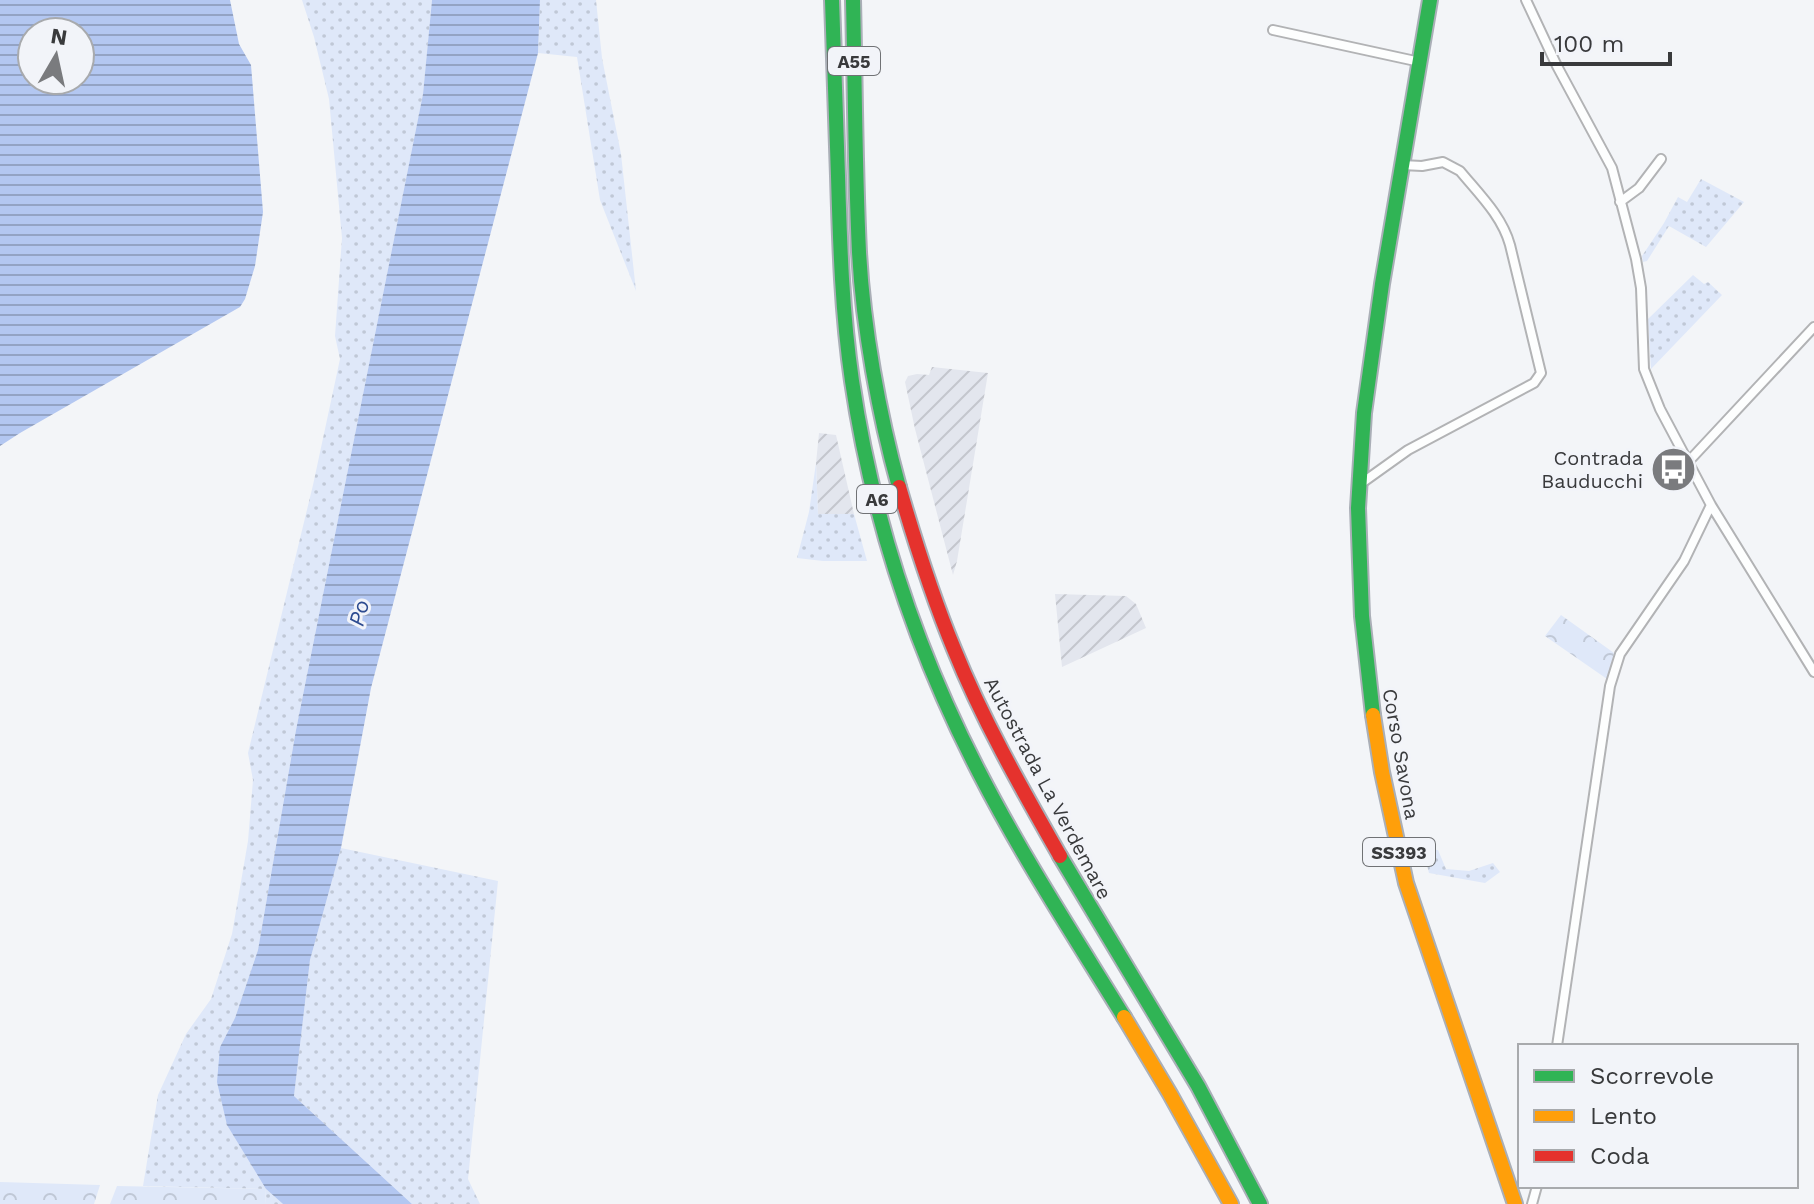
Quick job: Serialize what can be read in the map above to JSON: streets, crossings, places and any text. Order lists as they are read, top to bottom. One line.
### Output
{"streets":{"main road":["A55","A6","Corso Savona","Autostrada La Verdemare","SS393"]},"crossings":[["A55","A6"],["A55","Autostrada La Verdemare"]],"water":["Po"],"places":{"bus stop":["Contrada Bauducchi"]},"legend":["Scorrevole","Lento","Coda"],"scale_bar":"100 m","north":"top"}
